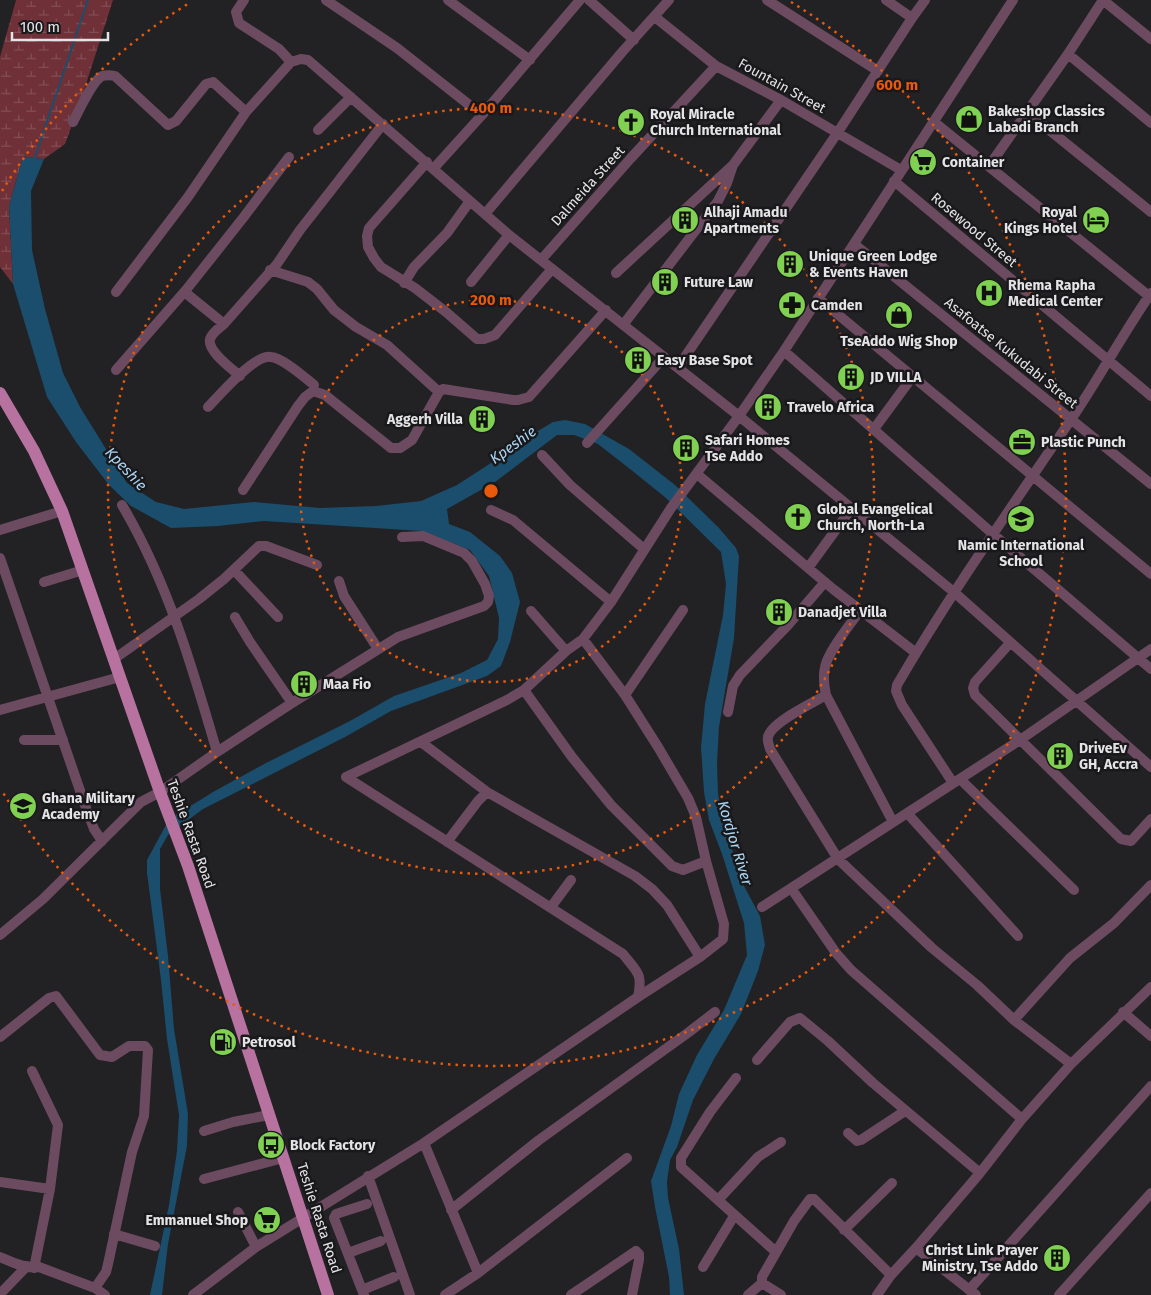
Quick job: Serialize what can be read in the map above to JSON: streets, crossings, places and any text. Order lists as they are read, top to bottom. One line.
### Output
{"streets":{"main road":["Teshie Rasta Road"],"street":["Fountain Street","Dalmeida Street","Rosewood Street","Asafoatse Kukudabi Street"]},"crossings":[["Fountain Street","Dalmeida Street"]],"water":["Kpeshie","Kordjor River"],"places":{"shop":["Bakeshop Classics Labadi Branch","TseAddo Wig Shop"],"church":["Royal Miracle Church International","Global Evangelical Church, North-La"],"supermarket":["Container","Emmanuel Shop"],"building":["Alhaji Amadu Apartments","Unique Green Lodge & Events Haven","Future Law","Easy Base Spot","JD VILLA","Travelo Africa","Aggerh Villa","Safari Homes Tse Addo","Danadjet Villa","Maa Fio","DriveEv GH, Accra","Christ Link Prayer Ministry, Tse Addo"],"hotel":["Royal Kings Hotel"],"hospital":["Rhema Rapha Medical Center"],"pharmacy":["Camden"],"office":["Plastic Punch"],"school or university":["Namic International School","Ghana Military Academy"],"fuel station":["Petrosol"],"bus stop":["Block Factory"]},"scale_bar":"100 m","rings":["600 m","400 m","200 m"]}
